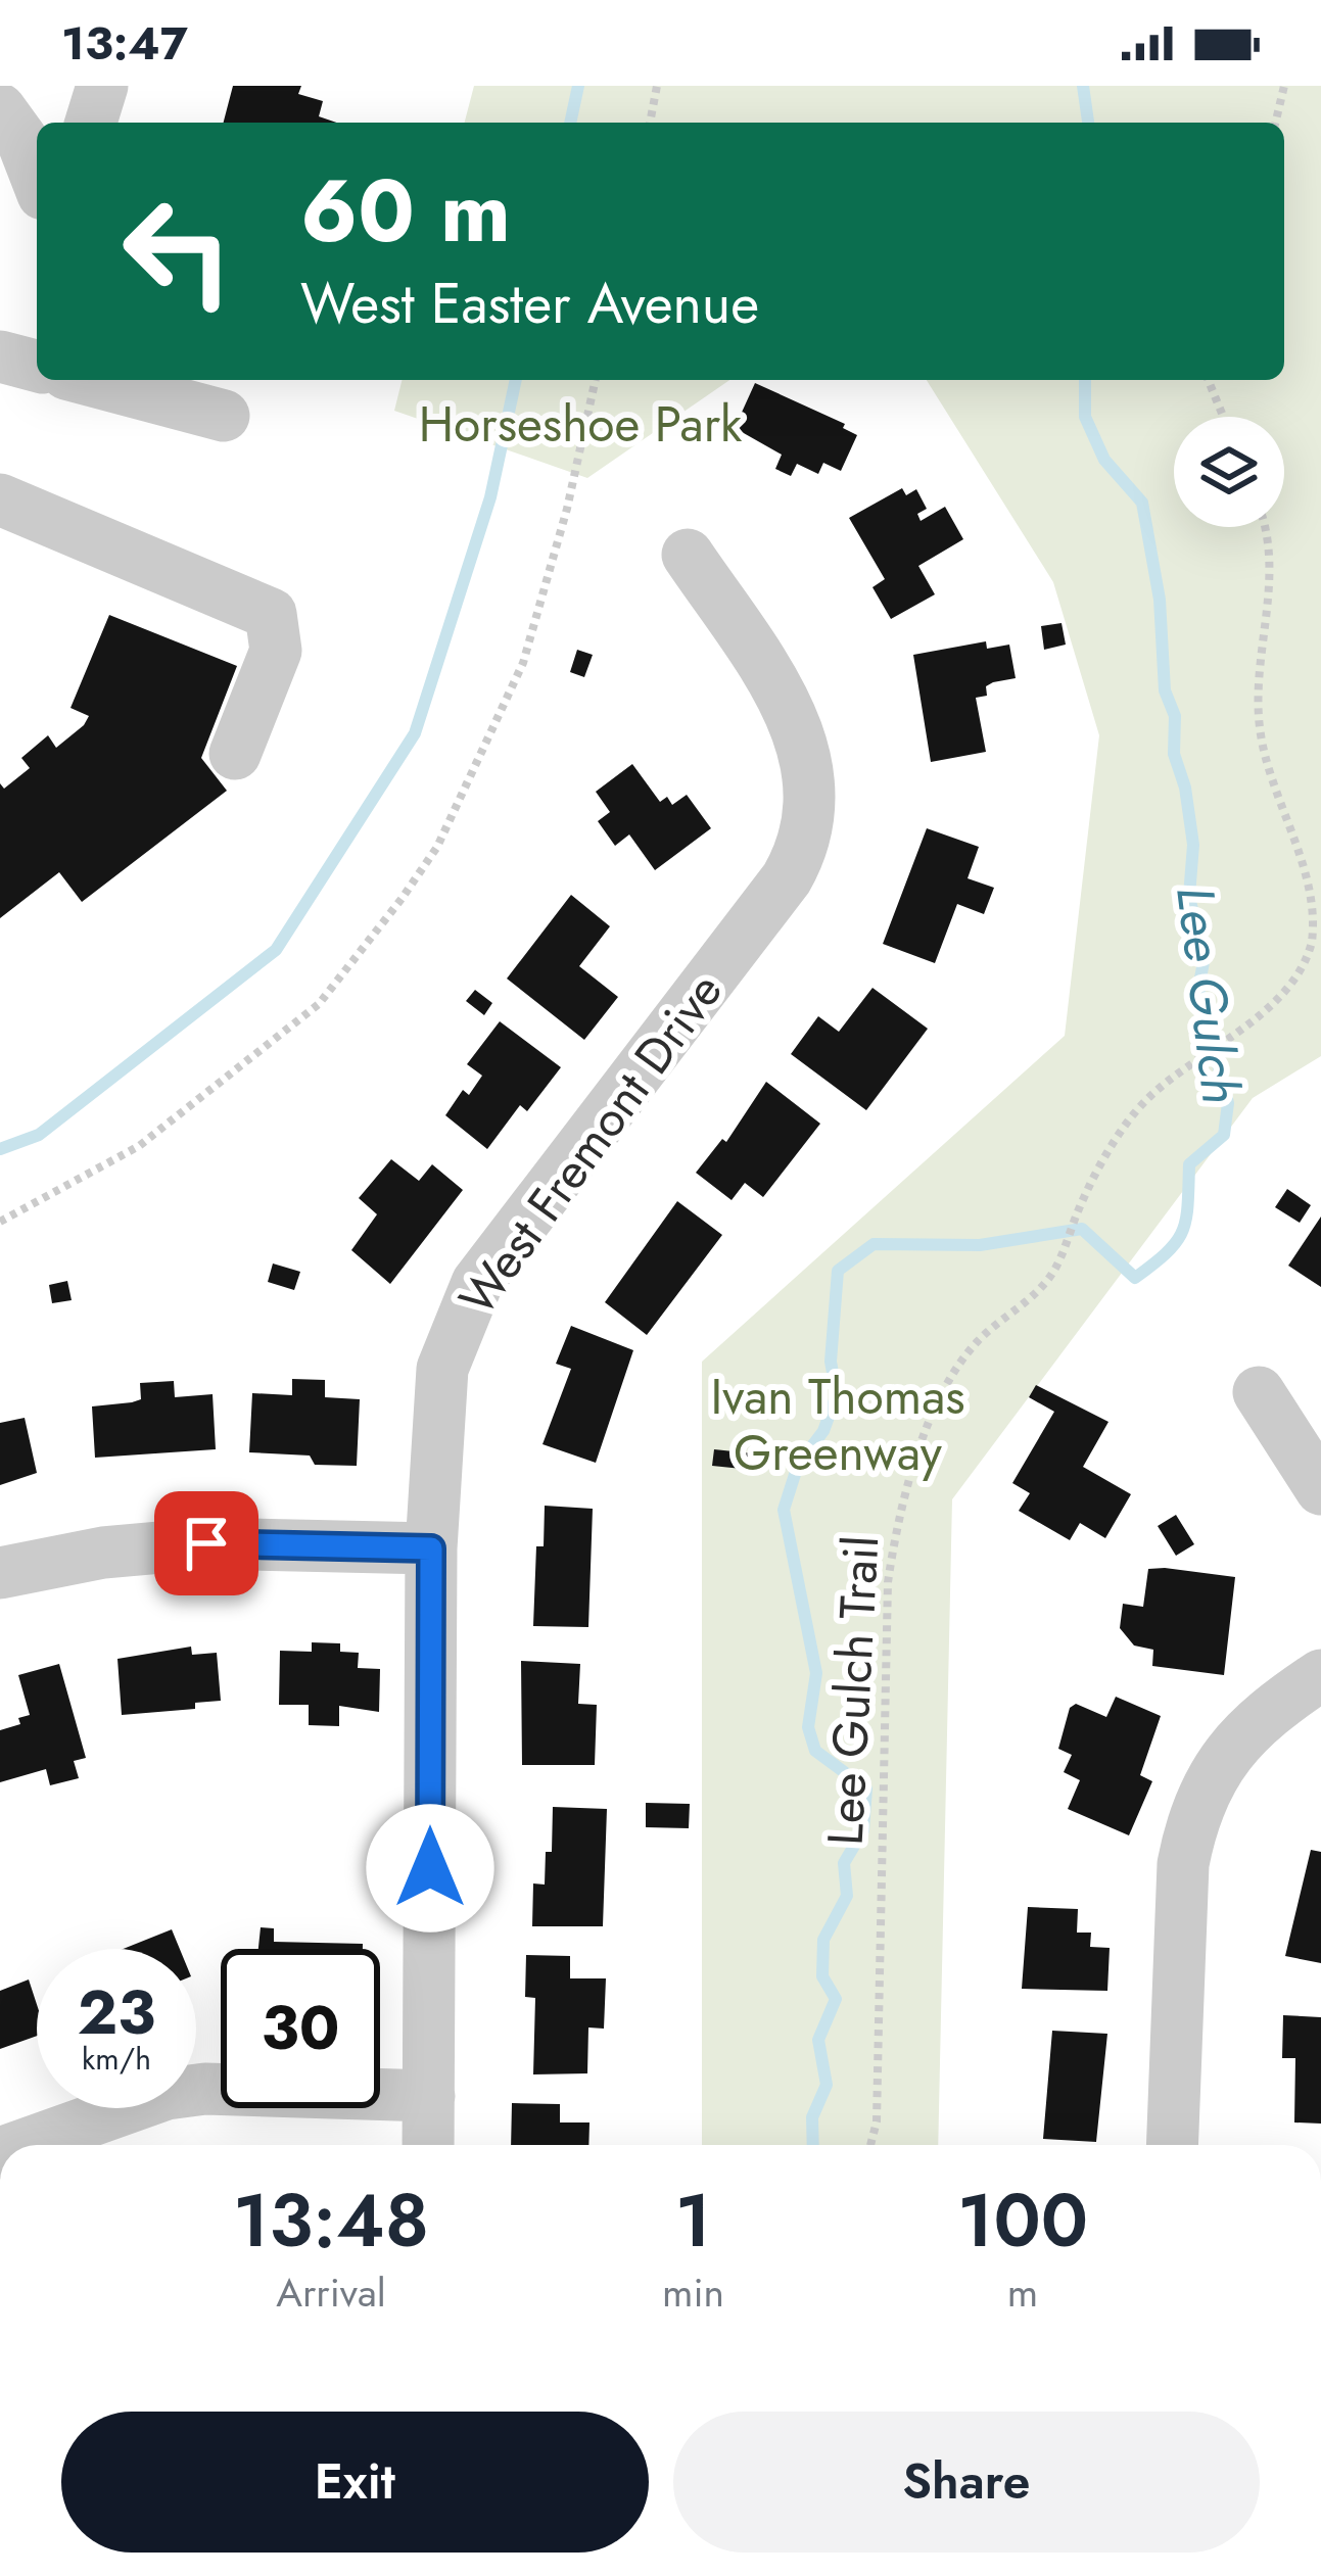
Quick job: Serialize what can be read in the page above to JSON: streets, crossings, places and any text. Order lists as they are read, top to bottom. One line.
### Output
{"streets":{"street":["West Fremont Drive"],"path":["Lee Gulch Trail"]},"water":["Lee Gulch"],"parks":["Horseshoe Park","Ivan Thomas Greenway"],"page":{"status":"13:47","turn":["60 m","West Easter Avenue"],"speed":"23 km/h","limit":"30","eta":["13:48","Arrival","1","min","100","m"],"buttons":["Exit","Share"]}}
